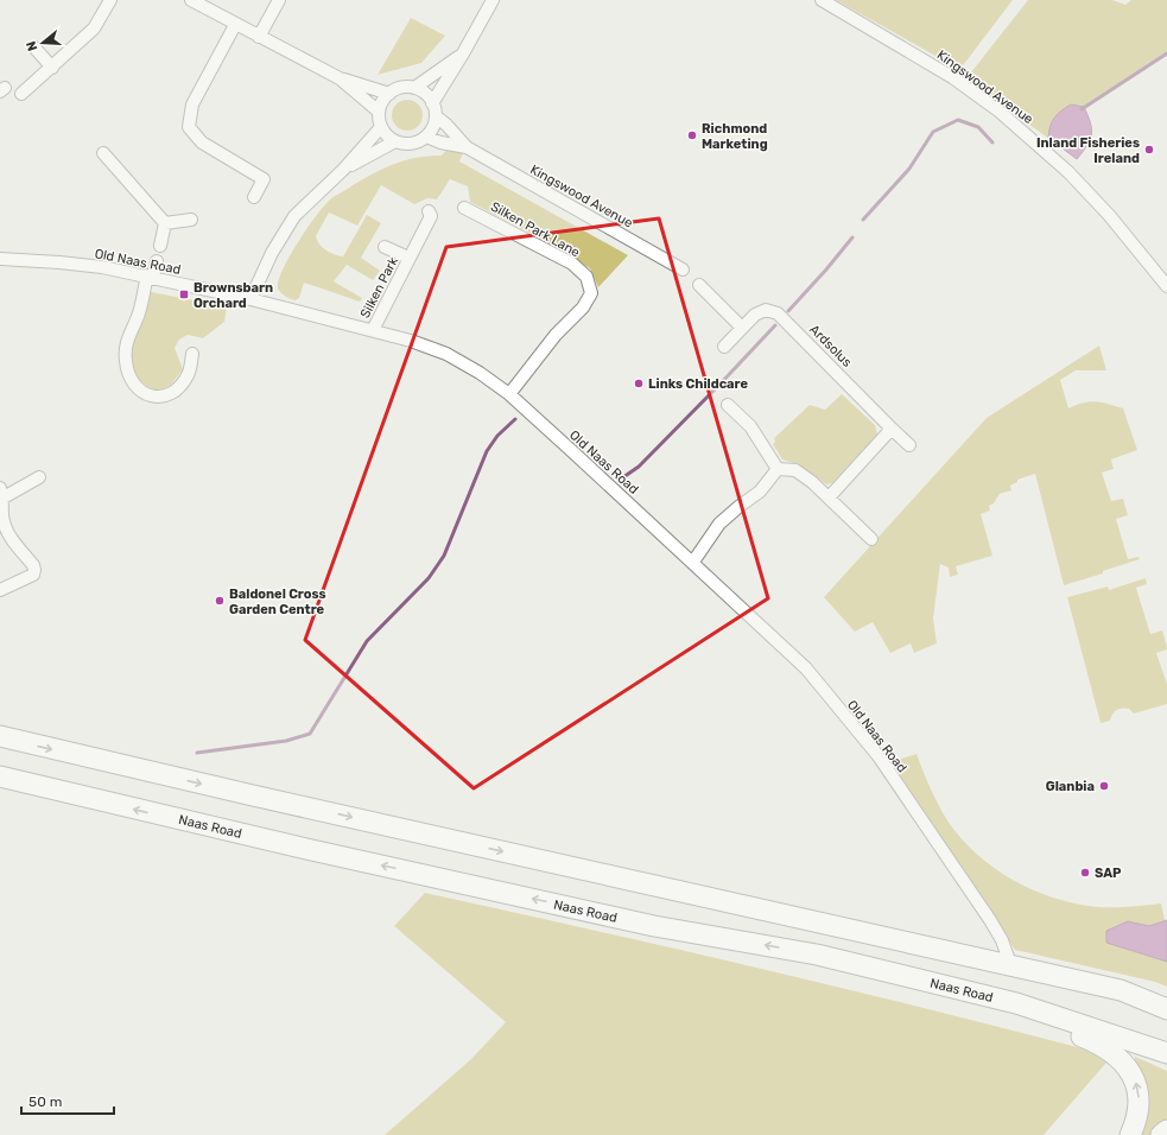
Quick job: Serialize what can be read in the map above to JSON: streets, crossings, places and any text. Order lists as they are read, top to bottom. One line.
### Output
{"streets":{"highway":["Naas Road"],"street":["Kingswood Avenue","Silken Park Lane","Old Naas Road","Silken Park","Ardsolus"]},"crossings":[["Silken Park Lane","Old Naas Road"],["Old Naas Road","Silken Park"]],"places":{"other":["Richmond Marketing","Inland Fisheries Ireland","Links Childcare","Baldonel Cross Garden Centre","Glanbia","SAP"],"transit":["Brownsbarn Orchard"]},"scale_bar":"50 m","north":"left"}
